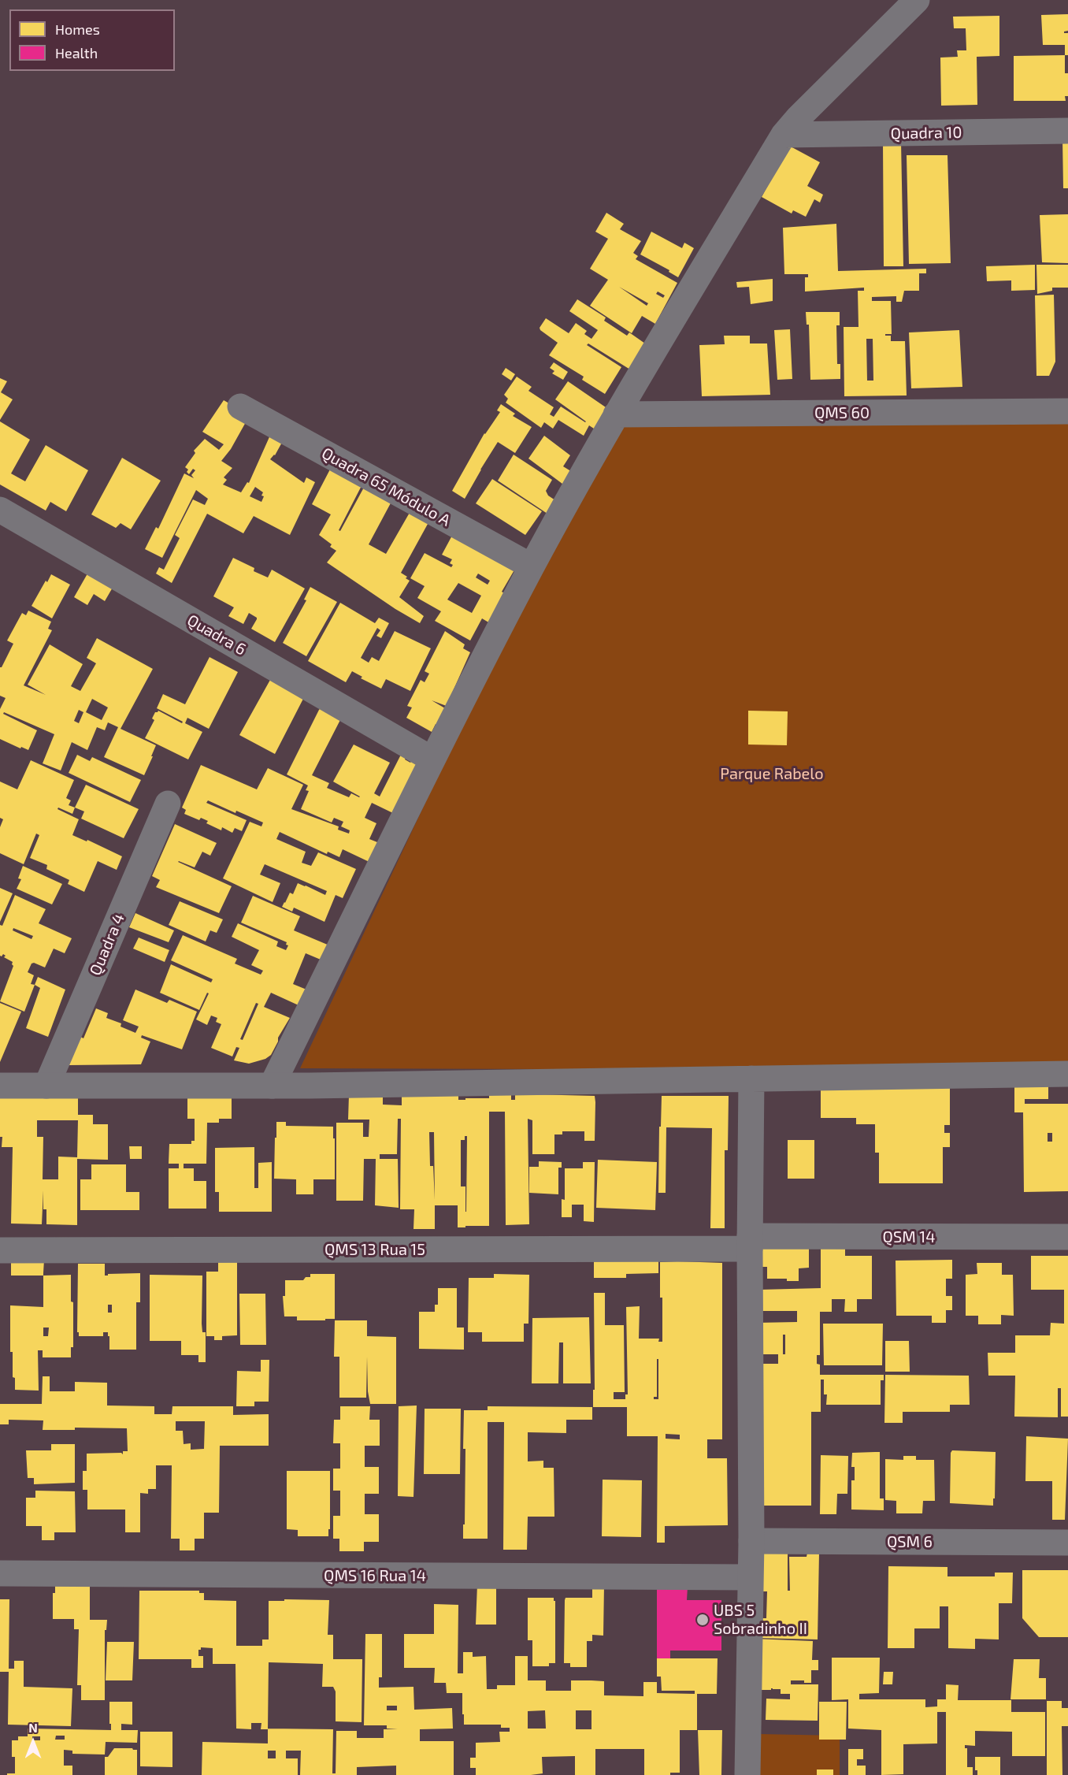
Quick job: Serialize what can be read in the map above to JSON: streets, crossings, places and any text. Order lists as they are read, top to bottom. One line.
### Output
{"streets":{"street":["Quadra 10","QMS 60","Quadra 65 Módulo A","Quadra 6","Quadra 4","QSM 14","QMS 13 Rua 15","QSM 6","QMS 16 Rua 14"]},"crossings":[["QSM 14","QMS 13 Rua 15"]],"parks":["Parque Rabelo"],"places":["UBS 5 Sobradinho II"],"legend":["Homes","Health"],"north":"top"}
